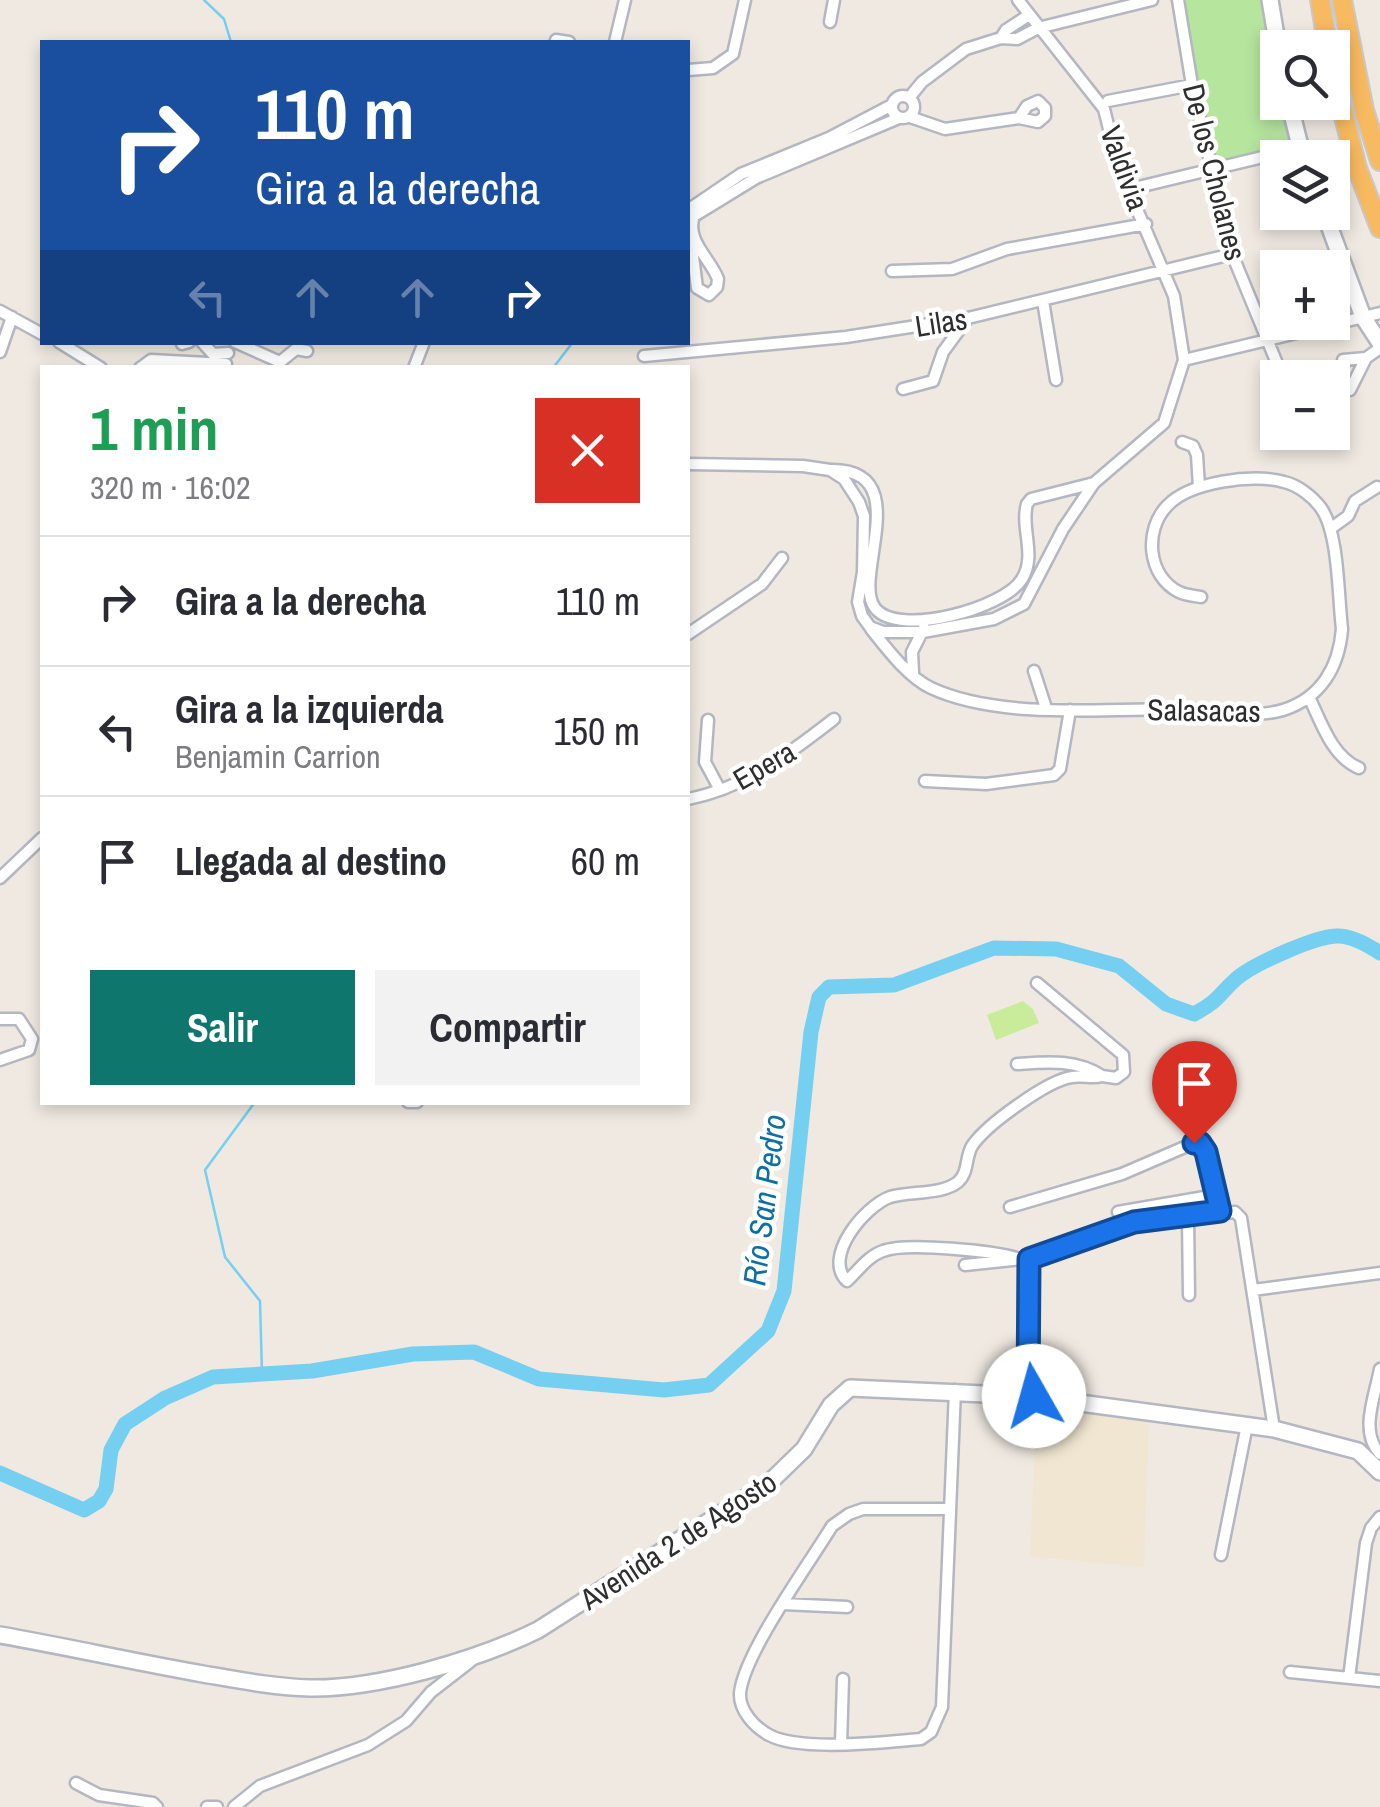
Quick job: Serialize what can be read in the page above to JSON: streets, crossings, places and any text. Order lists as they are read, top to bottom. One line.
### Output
{"streets":{"main road":["Avenida 2 de Agosto"],"street":["Valdivia","De los Cholanes","Lilas","Salasacas","Epera"]},"crossings":[["Valdivia","Lilas"],["De los Cholanes","Lilas"]],"water":["Río San Pedro"],"page":{"map_buttons":["+","−"],"turn":["110 m","Gira a la derecha"],"heading":["1 min","320 m · 16:02"],"list":[{"name":"Gira a la derecha","value":"110 m"},{"name":"Gira a la izquierda","note":"Benjamin Carrion","value":"150 m"},{"name":"Llegada al destino","value":"60 m"}],"buttons":["Salir","Compartir"]}}
